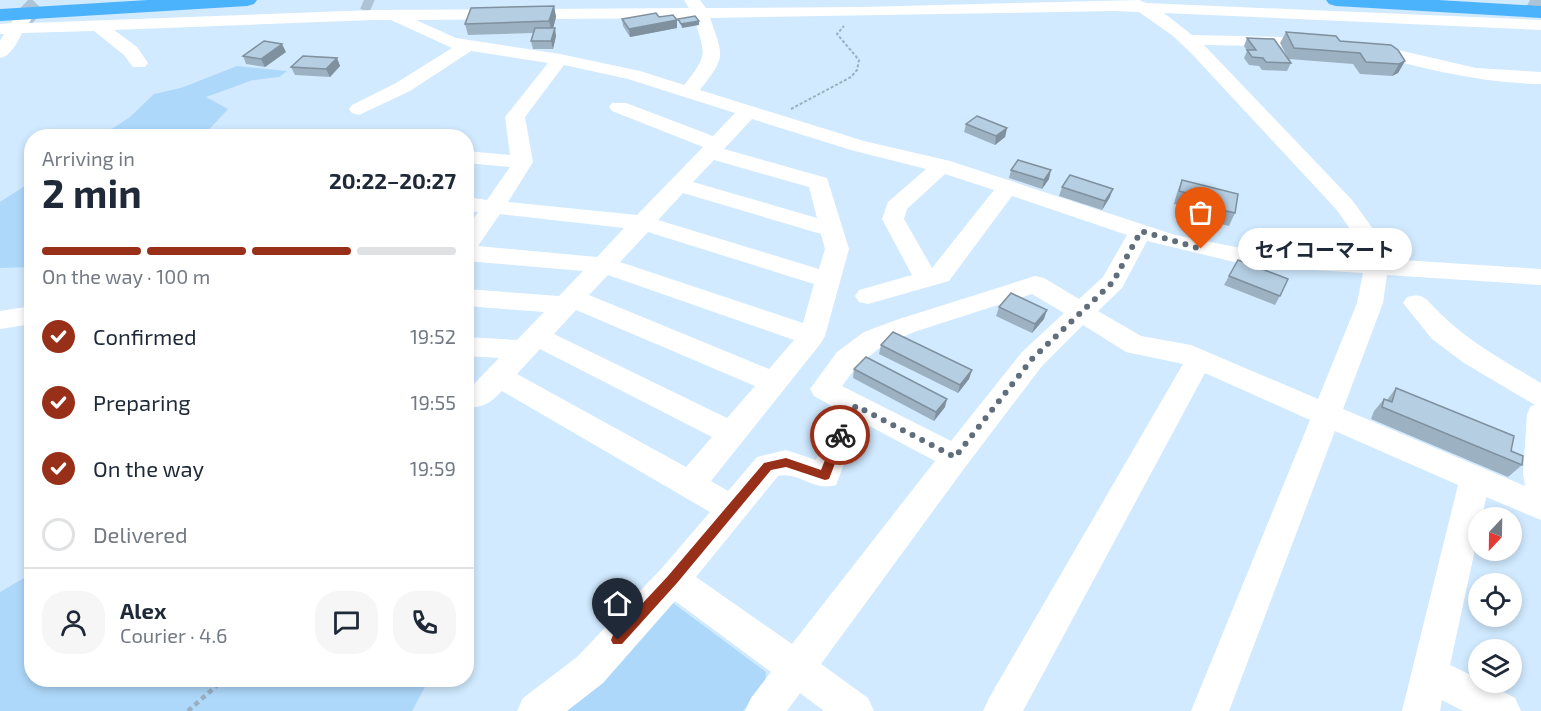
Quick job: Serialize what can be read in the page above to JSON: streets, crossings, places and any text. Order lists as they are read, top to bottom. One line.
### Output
{"places":["セイコーマート"],"north":"bottom","page":{"heading":["2 min","Arriving in","20:22–20:27"],"panel":["Alex","Courier · 4.6"],"bubble":"セイコーマート","bar":"On the way · 100 m","list":[["Confirmed","19:52"],["Preparing","19:55"],["On the way","19:59"],"Delivered"]}}
